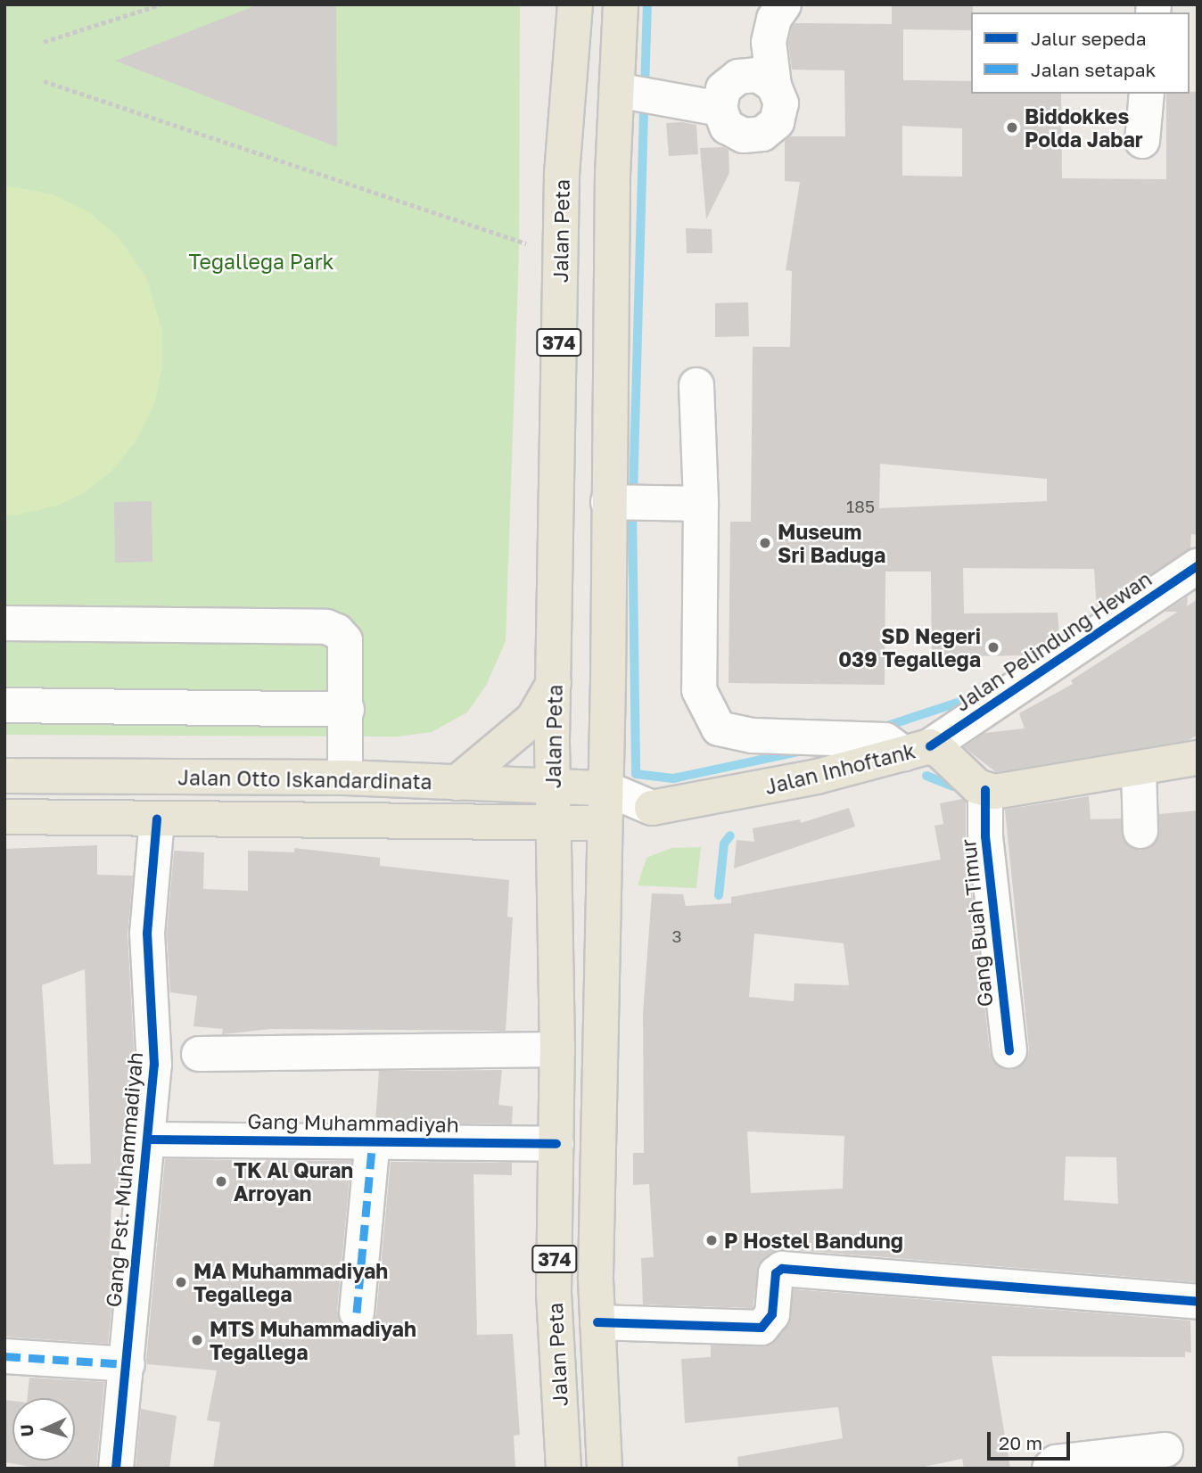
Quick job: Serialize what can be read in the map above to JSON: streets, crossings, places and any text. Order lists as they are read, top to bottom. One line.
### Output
{"streets":{"main road":["Jalan Peta","374","Jalan Inhoftank","Jalan Otto Iskandardinata"],"street":["Jalan Pelindung Hewan","Gang Buah Timur","Gang Muhammadiyah","Gang Pst. Muhammadiyah"]},"crossings":[["Jalan Peta","Jalan Inhoftank"],["Jalan Peta","Jalan Otto Iskandardinata"],["Jalan Peta","Gang Muhammadiyah"],["Jalan Pelindung Hewan","Jalan Inhoftank"],["Jalan Inhoftank","Jalan Otto Iskandardinata"],["Jalan Inhoftank","Gang Buah Timur"],["Jalan Otto Iskandardinata","Gang Pst. Muhammadiyah"],["Gang Muhammadiyah","Gang Pst. Muhammadiyah"]],"parks":["Tegallega Park"],"places":["Biddokkes Polda Jabar","Museum Sri Baduga","SD Negeri 039 Tegallega","TK Al Quran Arroyan","P Hostel Bandung","MA Muhammadiyah Tegallega","MTS Muhammadiyah Tegallega"],"house_numbers":["185","3"],"legend":["Jalur sepeda","Jalan setapak"],"scale_bar":"20 m","north":"left"}
